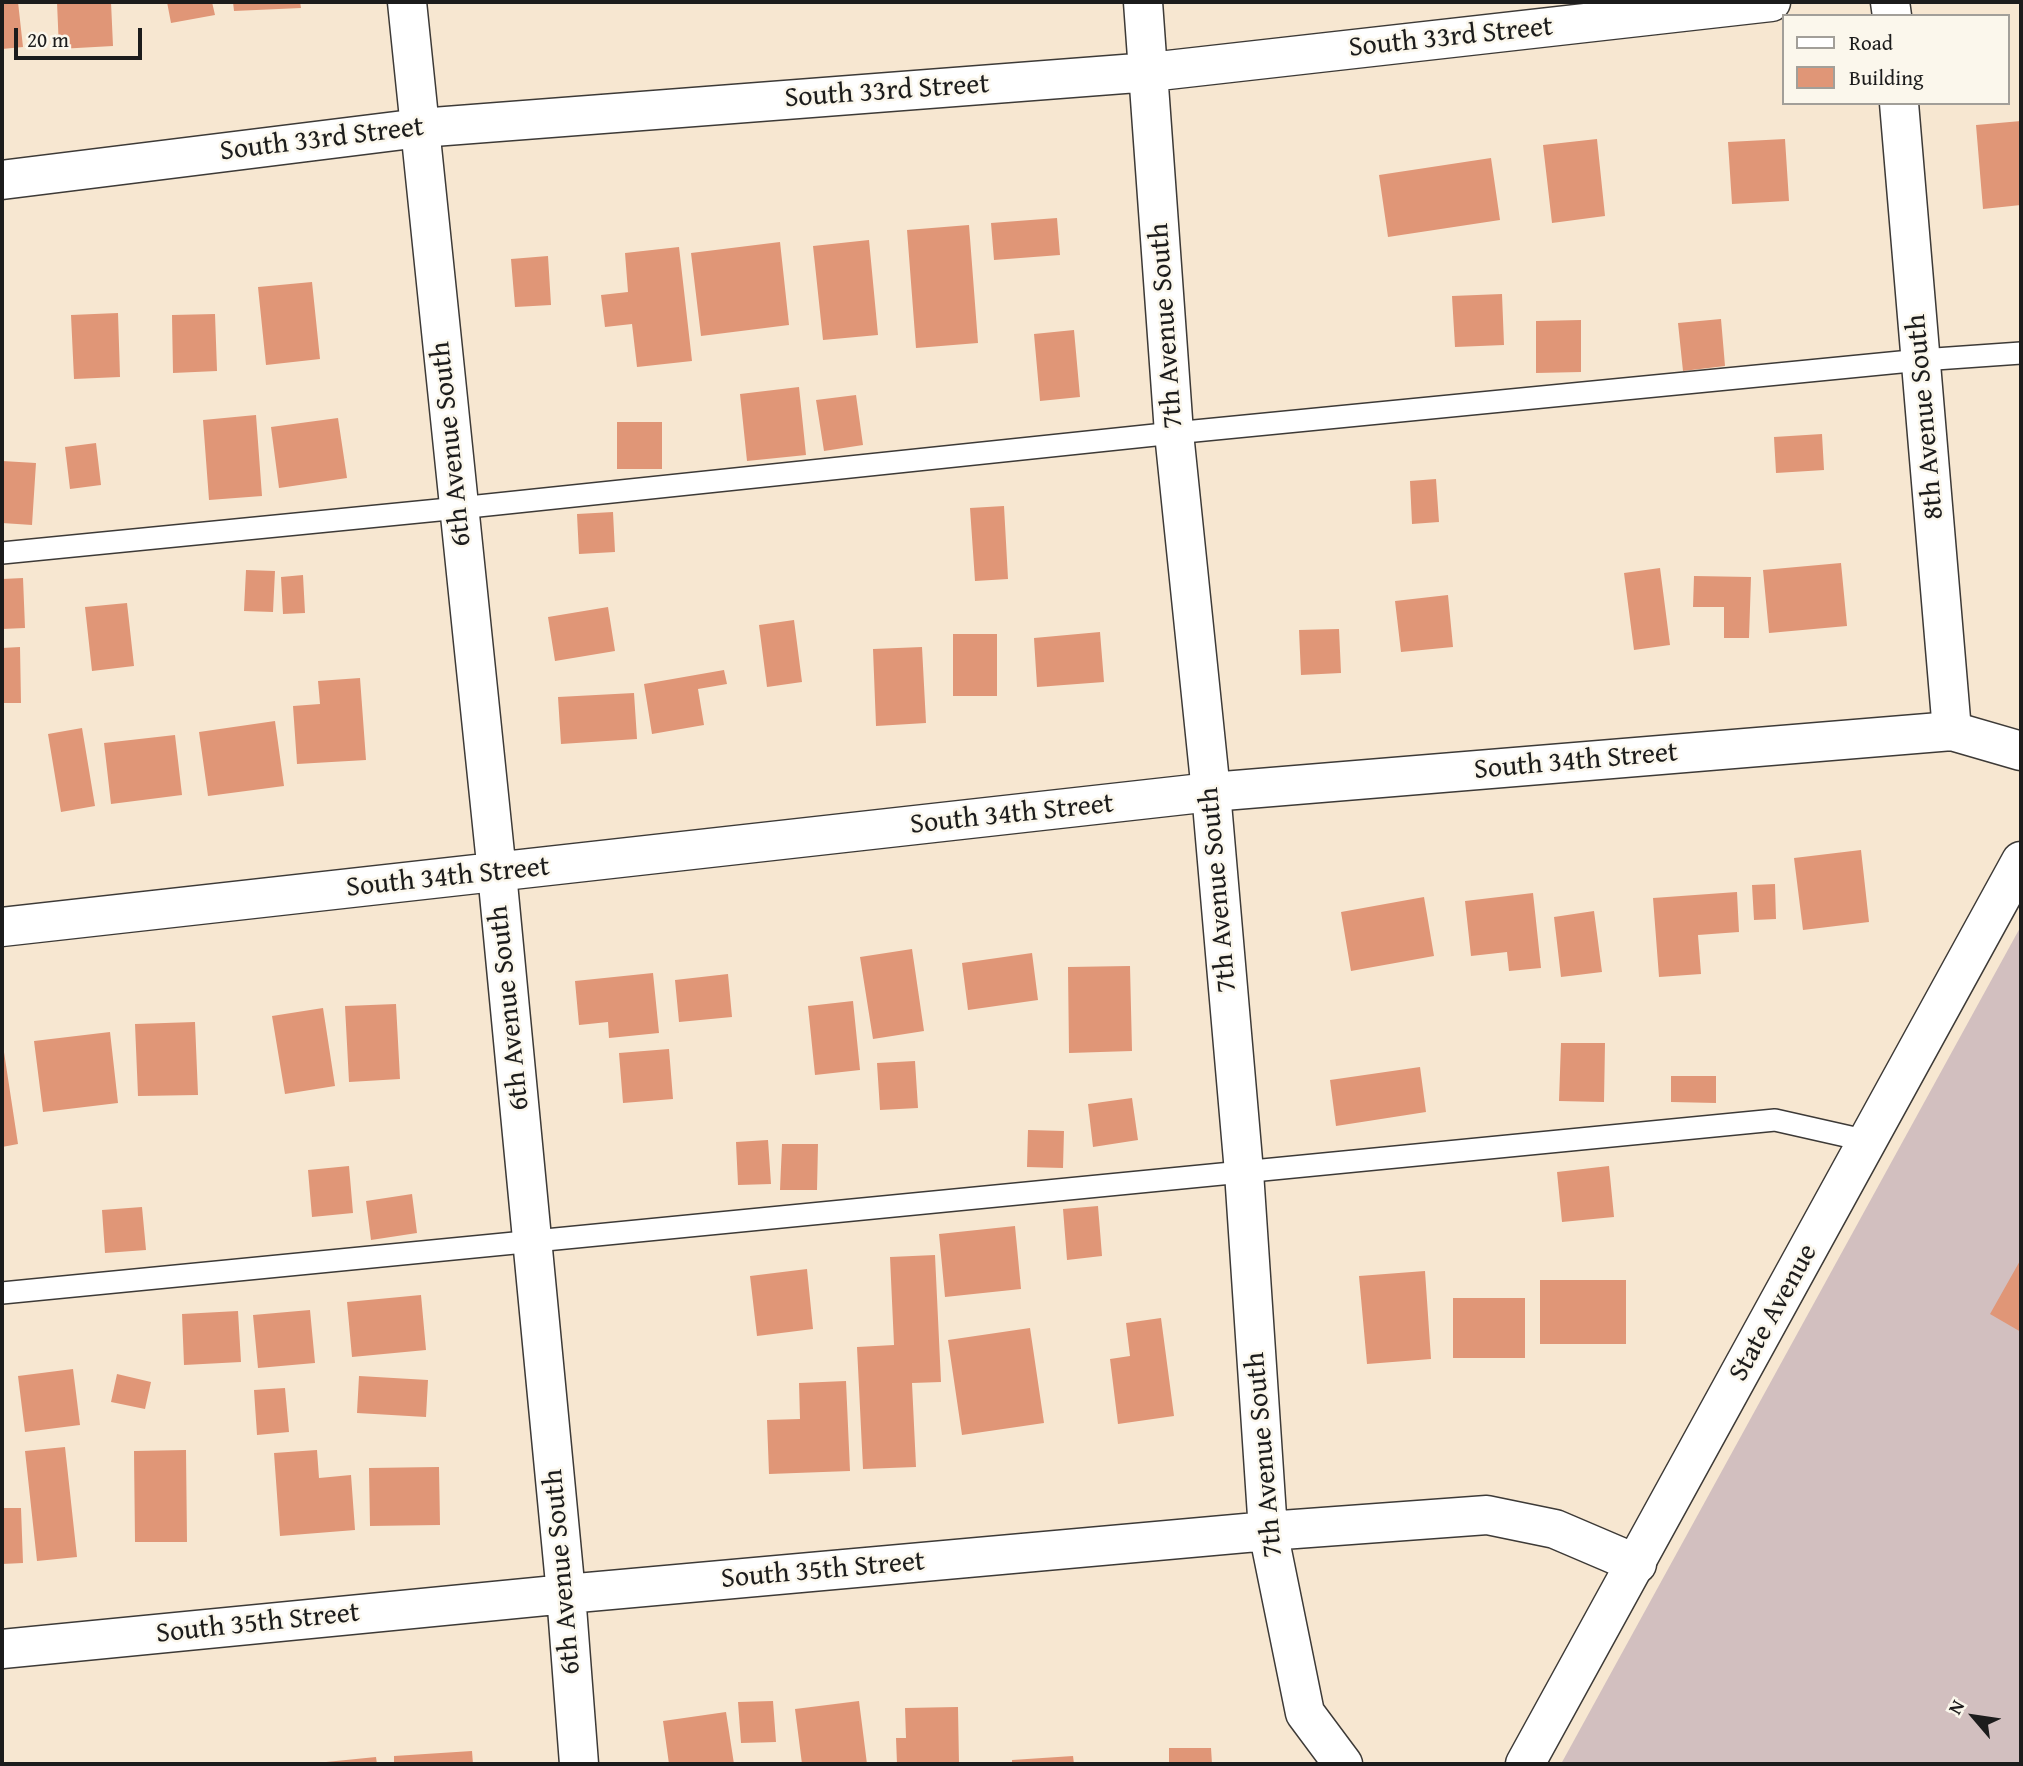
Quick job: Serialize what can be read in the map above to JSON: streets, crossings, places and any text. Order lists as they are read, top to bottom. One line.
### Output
{"streets":{"street":["South 33rd Street","7th Avenue South","8th Avenue South","6th Avenue South","South 34th Street","State Avenue","South 35th Street"]},"crossings":[["South 33rd Street","7th Avenue South"],["South 33rd Street","6th Avenue South"],["7th Avenue South","South 34th Street"],["7th Avenue South","South 35th Street"],["8th Avenue South","South 34th Street"],["6th Avenue South","South 34th Street"],["6th Avenue South","South 35th Street"],["State Avenue","South 35th Street"]],"legend":["Road","Building"],"scale_bar":"20 m","north":"top left"}
